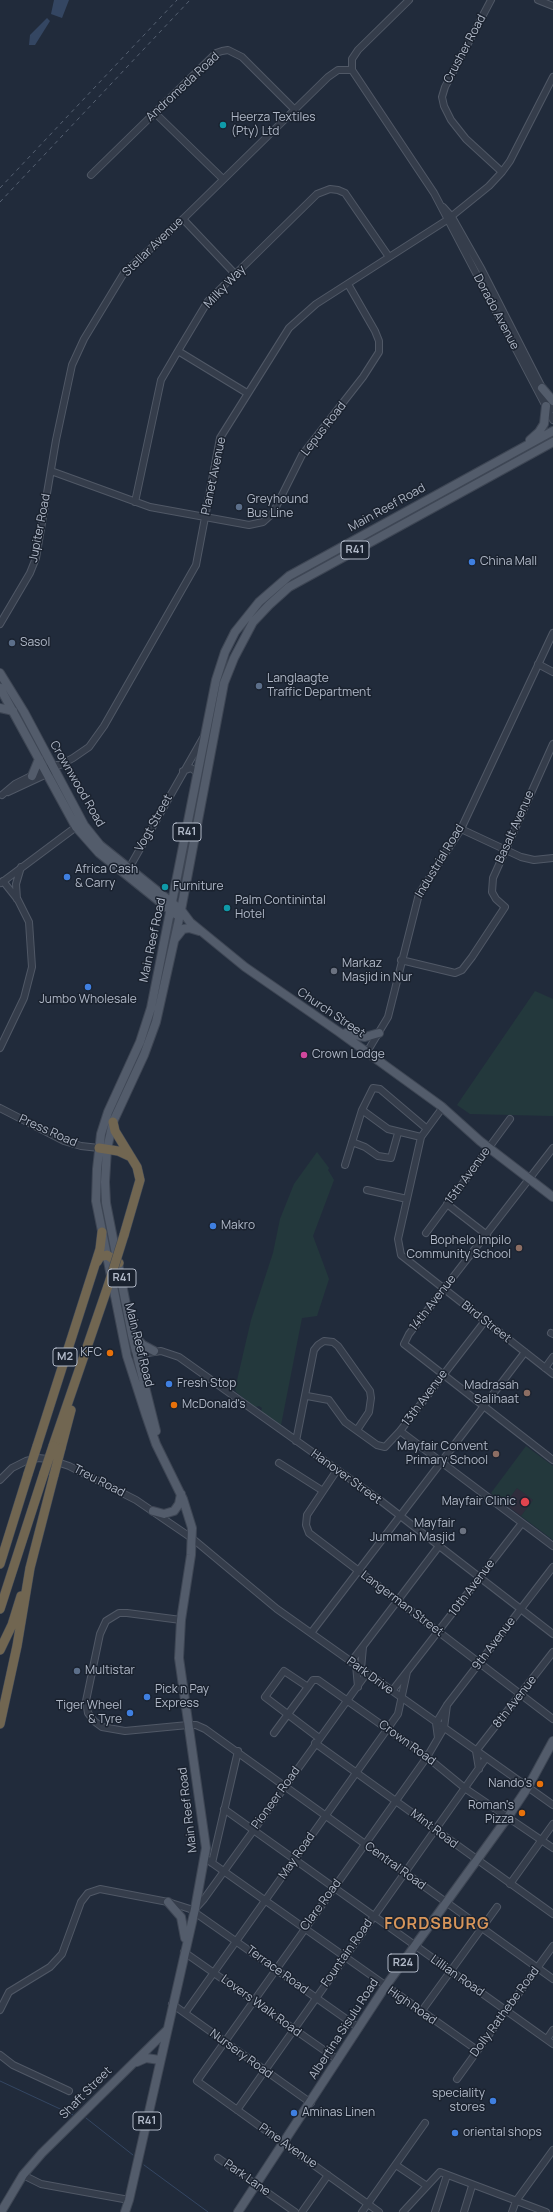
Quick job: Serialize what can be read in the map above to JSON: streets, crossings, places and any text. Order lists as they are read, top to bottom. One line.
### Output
{"streets":{"highway":["M2"],"main road":["Main Reef Road","R41","Crownwood Road","Church Street","R24","Albertina Sisulu Road","Shaft Street"],"street":["Crusher Road","Andromeda Road","Stellar Avenue","Milky Way","Dorado Avenue","Lepus Road","Planet Avenue","Jupiter Road","Vogt Street","Basalt Avenue","Industrial Road","Press Road","15th Avenue","14th Avenue","Bird Street","13th Avenue","Hanover Street","Treu Road","10th Avenue","Langerman Street","9th Avenue","Park Drive","8th Avenue","Crown Road","Pioneer Road","Mint Road","May Road","Central Road","Clare Road","Fountain Road","Terrace Road","Lillian Road","Lovers Walk Road","High Road","Dolly Rathebe Road","Nursery Road","Pine Avenue","Park Lane"]},"crossings":[["Crusher Road","Planet Avenue"],["Andromeda Road","Stellar Avenue"],["Stellar Avenue","Dorado Avenue"],["Stellar Avenue","Jupiter Road"],["Milky Way","Lepus Road"],["Milky Way","Planet Avenue"],["Dorado Avenue","Planet Avenue"],["Lepus Road","Planet Avenue"],["Planet Avenue","Crownwood Road"],["Main Reef Road","Crownwood Road"],["Main Reef Road","Vogt Street"],["Main Reef Road","Church Street"],["Main Reef Road","Press Road"],["Main Reef Road","Hanover Street"],["Main Reef Road","Treu Road"],["Main Reef Road","Park Drive"],["Main Reef Road","Pioneer Road"],["Main Reef Road","Central Road"],["Main Reef Road","Terrace Road"],["Main Reef Road","Lovers Walk Road"],["Main Reef Road","High Road"],["Main Reef Road","Nursery Road"],["Main Reef Road","Shaft Street"],["Crownwood Road","Vogt Street"],["Crownwood Road","Church Street"],["Basalt Avenue","Industrial Road"],["Industrial Road","Church Street"],["Church Street","15th Avenue"],["Church Street","14th Avenue"],["14th Avenue","Bird Street"],["14th Avenue","13th Avenue"],["Bird Street","13th Avenue"],["Hanover Street","10th Avenue"],["Hanover Street","Langerman Street"],["Hanover Street","9th Avenue"],["Hanover Street","Pioneer Road"],["Treu Road","Park Drive"],["10th Avenue","Langerman Street"],["10th Avenue","Park Drive"],["10th Avenue","May Road"],["Langerman Street","9th Avenue"],["Langerman Street","8th Avenue"],["Langerman Street","Pioneer Road"],["9th Avenue","Park Drive"],["Park Drive","8th Avenue"],["Park Drive","Pioneer Road"],["Park Drive","May Road"],["Park Drive","Clare Road"],["Park Drive","Fountain Road"],["Park Drive","Albertina Sisulu Road"],["Crown Road","Pioneer Road"],["Crown Road","Mint Road"],["Crown Road","May Road"],["Crown Road","Clare Road"],["Crown Road","Fountain Road"],["Crown Road","Albertina Sisulu Road"],["Pioneer Road","Mint Road"],["Pioneer Road","Central Road"],["Pioneer Road","Terrace Road"],["Pioneer Road","Lillian Road"],["Pioneer Road","High Road"],["Mint Road","May Road"],["Mint Road","Clare Road"],["Mint Road","Fountain Road"],["Mint Road","Albertina Sisulu Road"],["May Road","Central Road"],["May Road","Terrace Road"],["May Road","Lillian Road"],["May Road","Lovers Walk Road"],["May Road","High Road"],["May Road","Nursery Road"],["Central Road","Clare Road"],["Central Road","Fountain Road"],["Central Road","Dolly Rathebe Road"],["Central Road","Albertina Sisulu Road"],["Clare Road","Terrace Road"],["Clare Road","Lillian Road"],["Clare Road","Lovers Walk Road"],["Clare Road","High Road"],["Clare Road","Nursery Road"],["Clare Road","Pine Avenue"],["Fountain Road","Terrace Road"],["Fountain Road","Lillian Road"],["Fountain Road","Lovers Walk Road"],["Fountain Road","High Road"],["Fountain Road","Nursery Road"],["Fountain Road","Pine Avenue"],["Terrace Road","Albertina Sisulu Road"],["Lillian Road","Dolly Rathebe Road"],["Lillian Road","Albertina Sisulu Road"],["Lovers Walk Road","Albertina Sisulu Road"],["High Road","Dolly Rathebe Road"],["High Road","Albertina Sisulu Road"],["Albertina Sisulu Road","Nursery Road"],["Albertina Sisulu Road","Pine Avenue"],["Albertina Sisulu Road","Park Lane"]],"districts":["FORDSBURG"],"places":["Heerza Textiles (Pty) Ltd","Greyhound Bus Line","China Mall","Sasol","Langlaagte Traffic Department","Africa Cash & Carry","Furniture","Palm Continintal Hotel","Markaz Masjid in Nur","Jumbo Wholesale","Crown Lodge","Makro","Bophelo Impilo Community School","KFC","Fresh Stop","Madrasah Salihaat","McDonald's","Mayfair Convent Primary School","Mayfair Clinic","Mayfair Jummah Masjid","Multistar","Pick n Pay Express","Tiger Wheel & Tyre","Nando's","Roman's Pizza","speciality stores","Aminas Linen","oriental shops"]}
